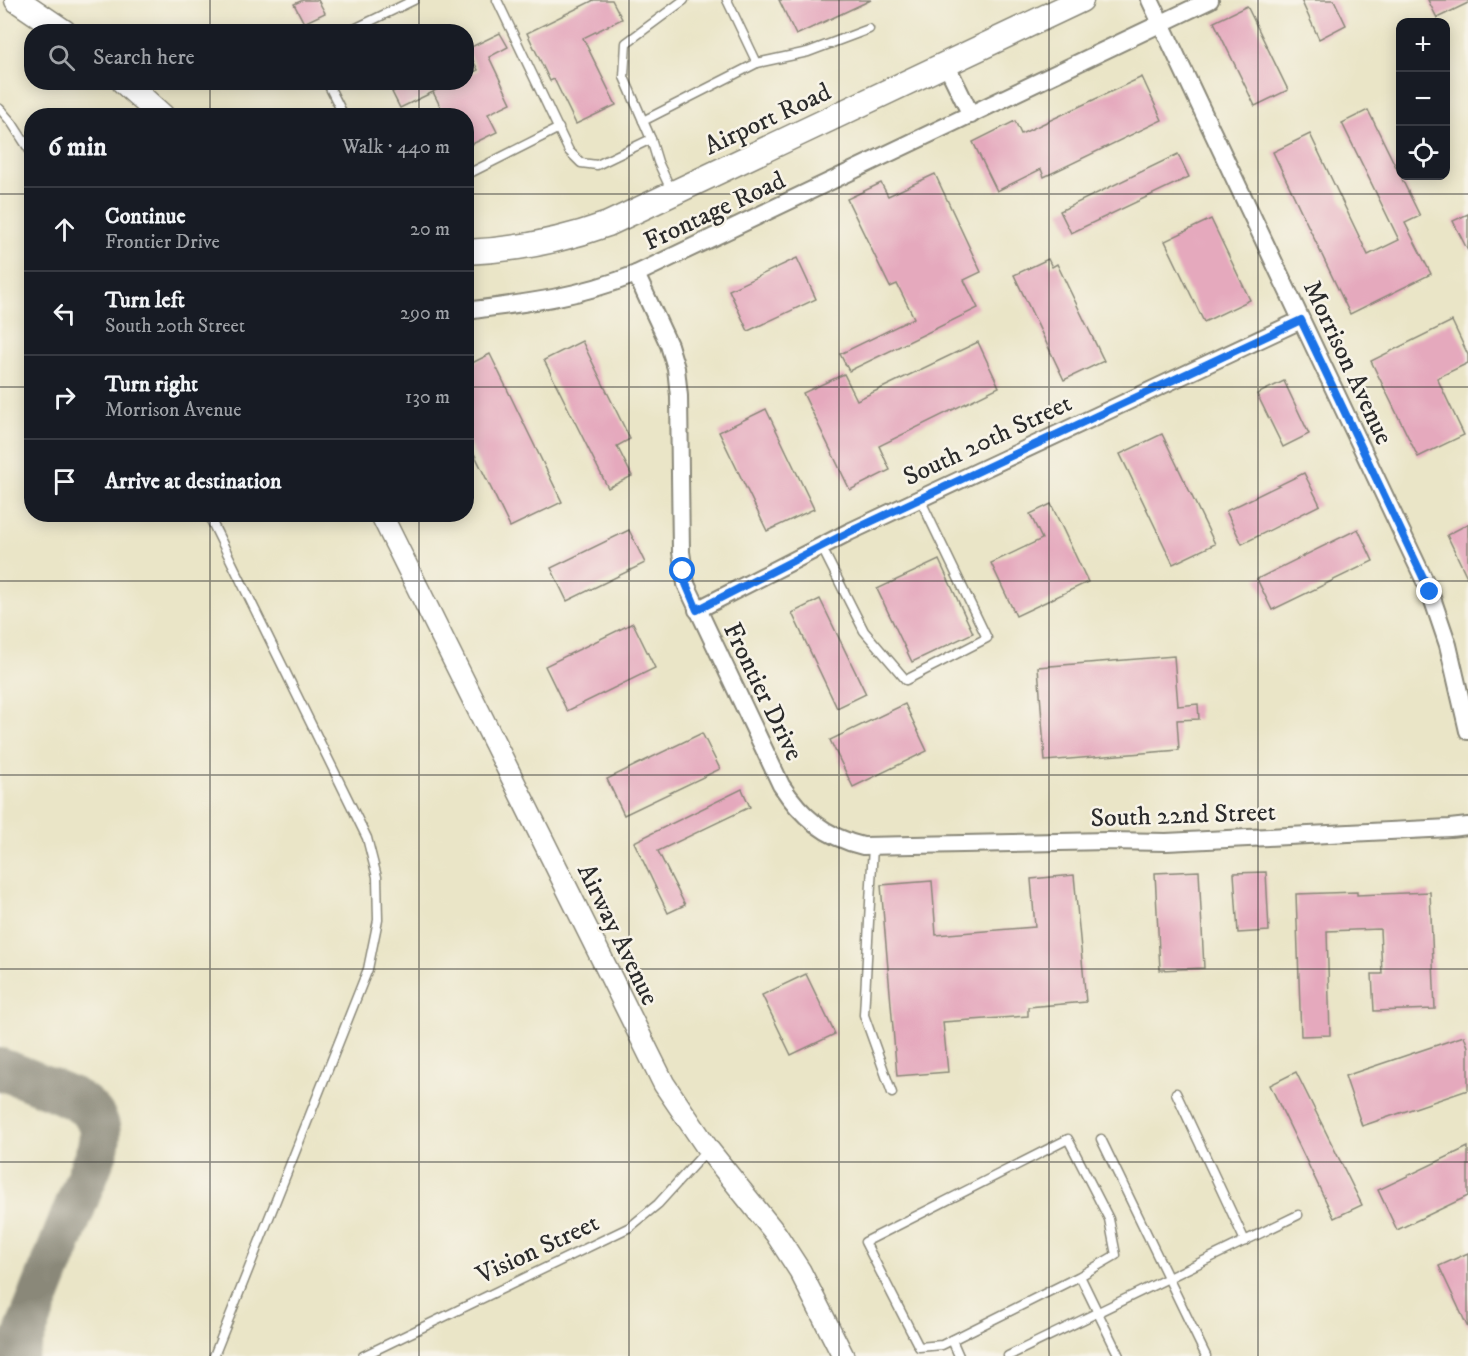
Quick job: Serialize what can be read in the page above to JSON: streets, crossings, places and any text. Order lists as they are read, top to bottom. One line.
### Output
{"streets":{"main road":["Airport Road"],"street":["Frontage Road","Morrison Avenue","South 20th Street","Frontier Drive","South 22nd Street","Airway Avenue"],"lane":["Vision Street"]},"crossings":[["Frontage Road","Morrison Avenue"],["Frontage Road","Frontier Drive"],["Morrison Avenue","South 20th Street"],["South 20th Street","Frontier Drive"],["Frontier Drive","South 22nd Street"],["Airway Avenue","Vision Street"]],"page":{"map_buttons":["+","−"],"search":"Search here","heading":["6 min","Walk · 440 m"],"list":[["Continue","Frontier Drive","20 m"],["Turn left","South 20th Street","290 m"],["Turn right","Morrison Avenue","130 m"],"Arrive at destination"]}}
